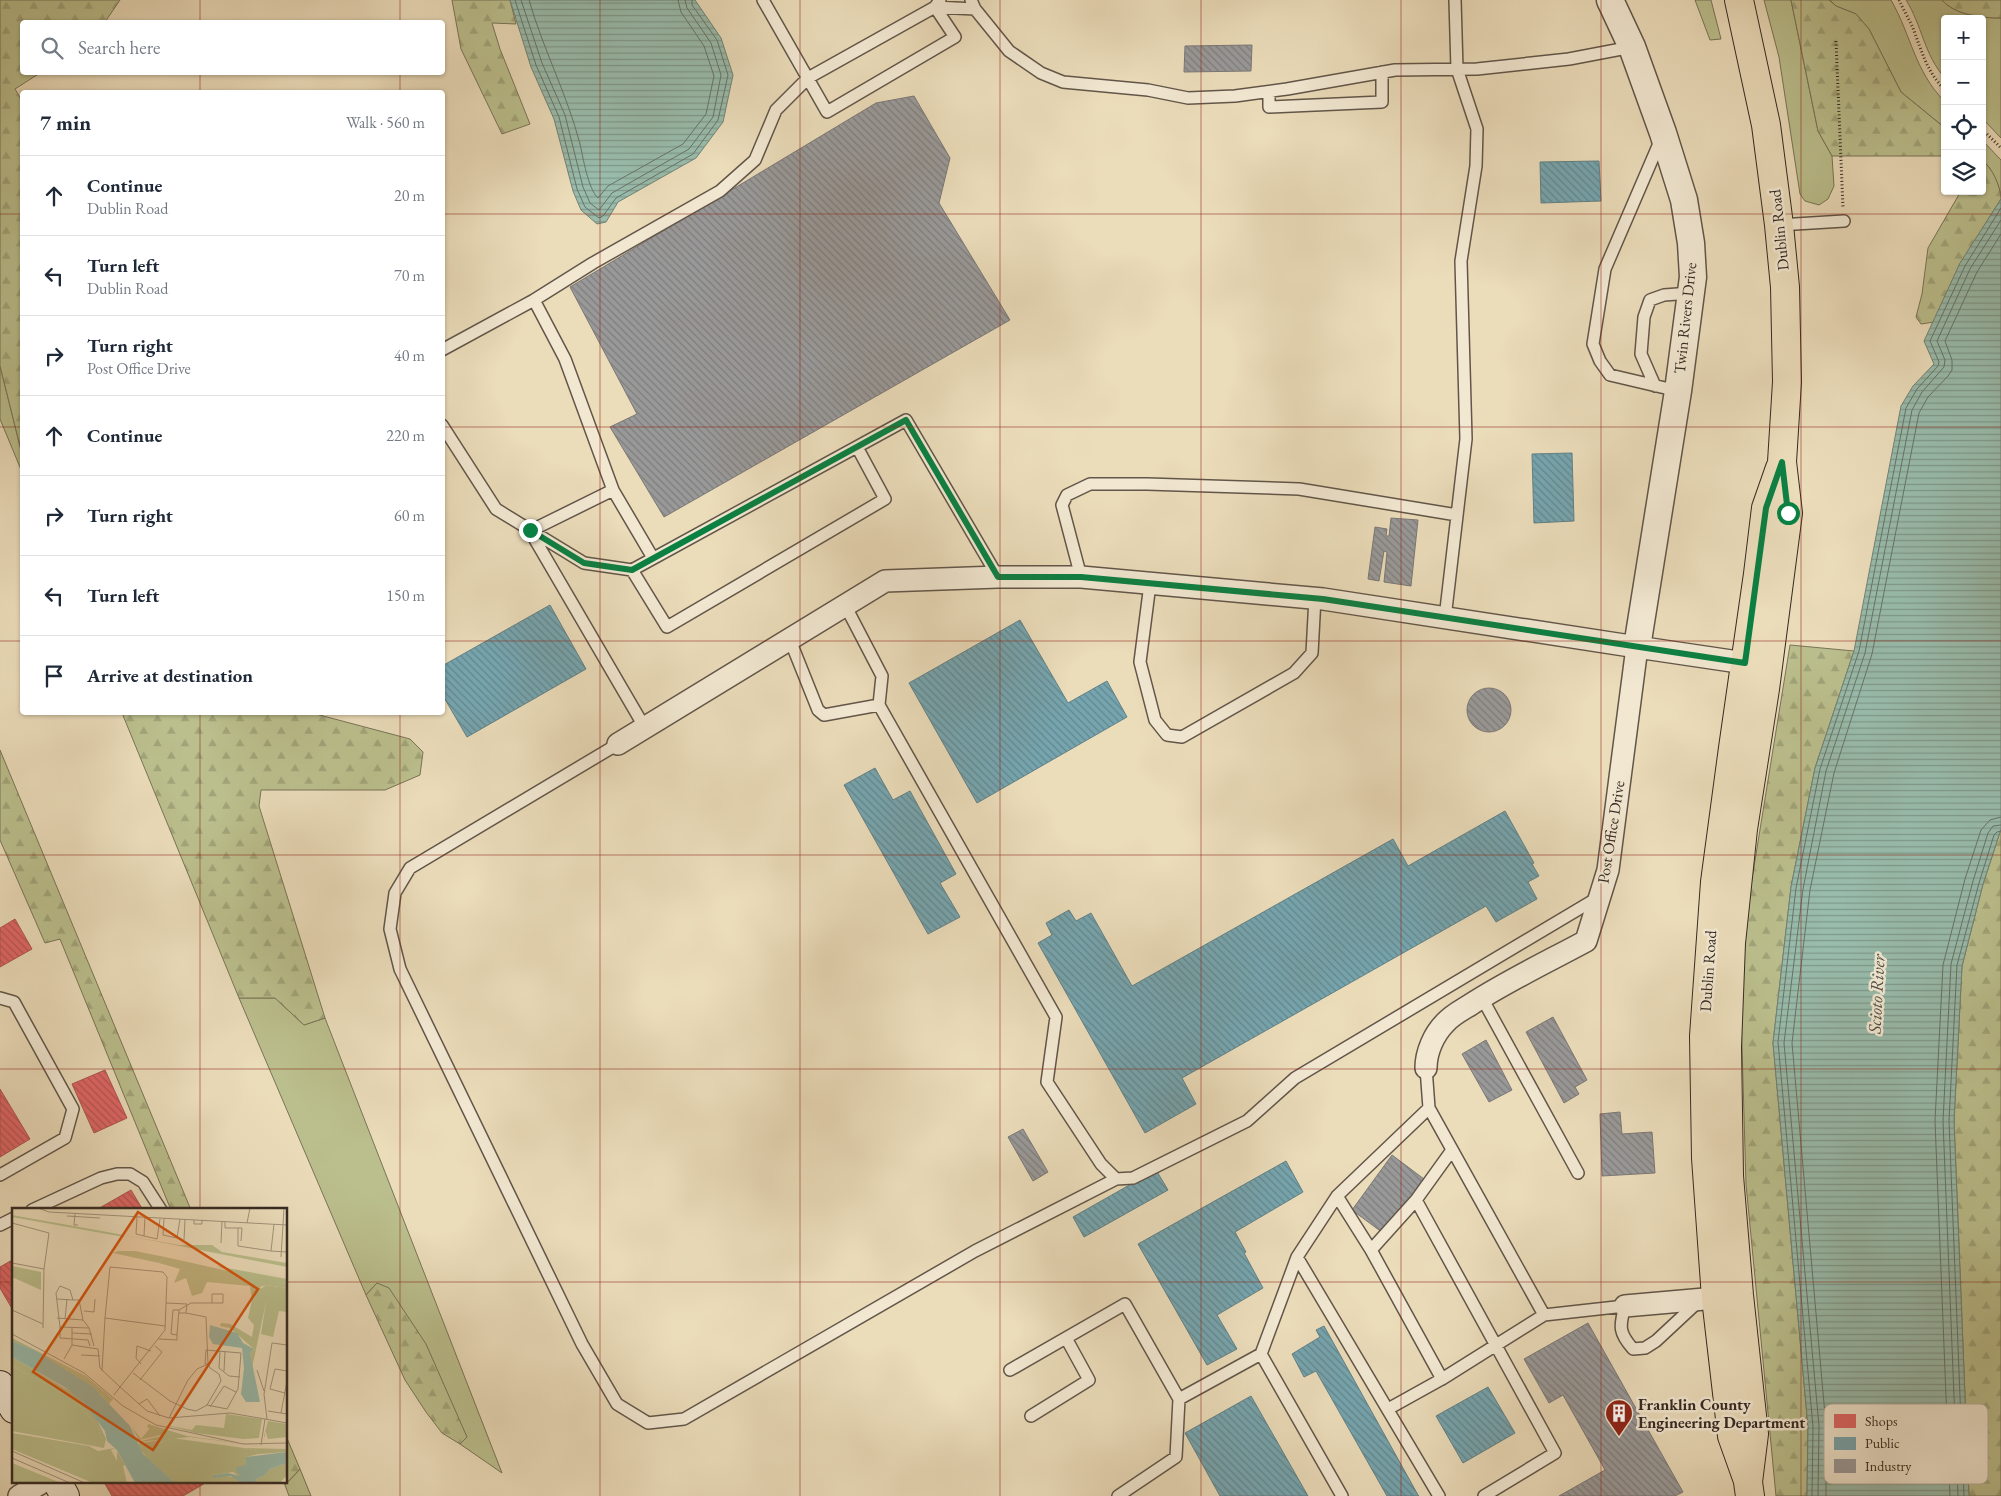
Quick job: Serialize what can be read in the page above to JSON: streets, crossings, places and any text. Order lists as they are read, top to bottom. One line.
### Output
{"streets":{"main road":["Dublin Road"],"street":["Twin Rivers Drive","Post Office Drive"]},"crossings":[["Twin Rivers Drive","Post Office Drive"]],"water":["Scioto River"],"places":{"building":["Franklin County Engineering Department"]},"legend":["Shops","Public","Industry"],"page":{"map_buttons":["+","−"],"search":"Search here","heading":["7 min","Walk · 560 m"],"list":[["Continue","Dublin Road","20 m"],["Turn left","Dublin Road","70 m"],["Turn right","Post Office Drive","40 m"],["Continue","220 m"],["Turn right","60 m"],["Turn left","150 m"],"Arrive at destination"]}}
